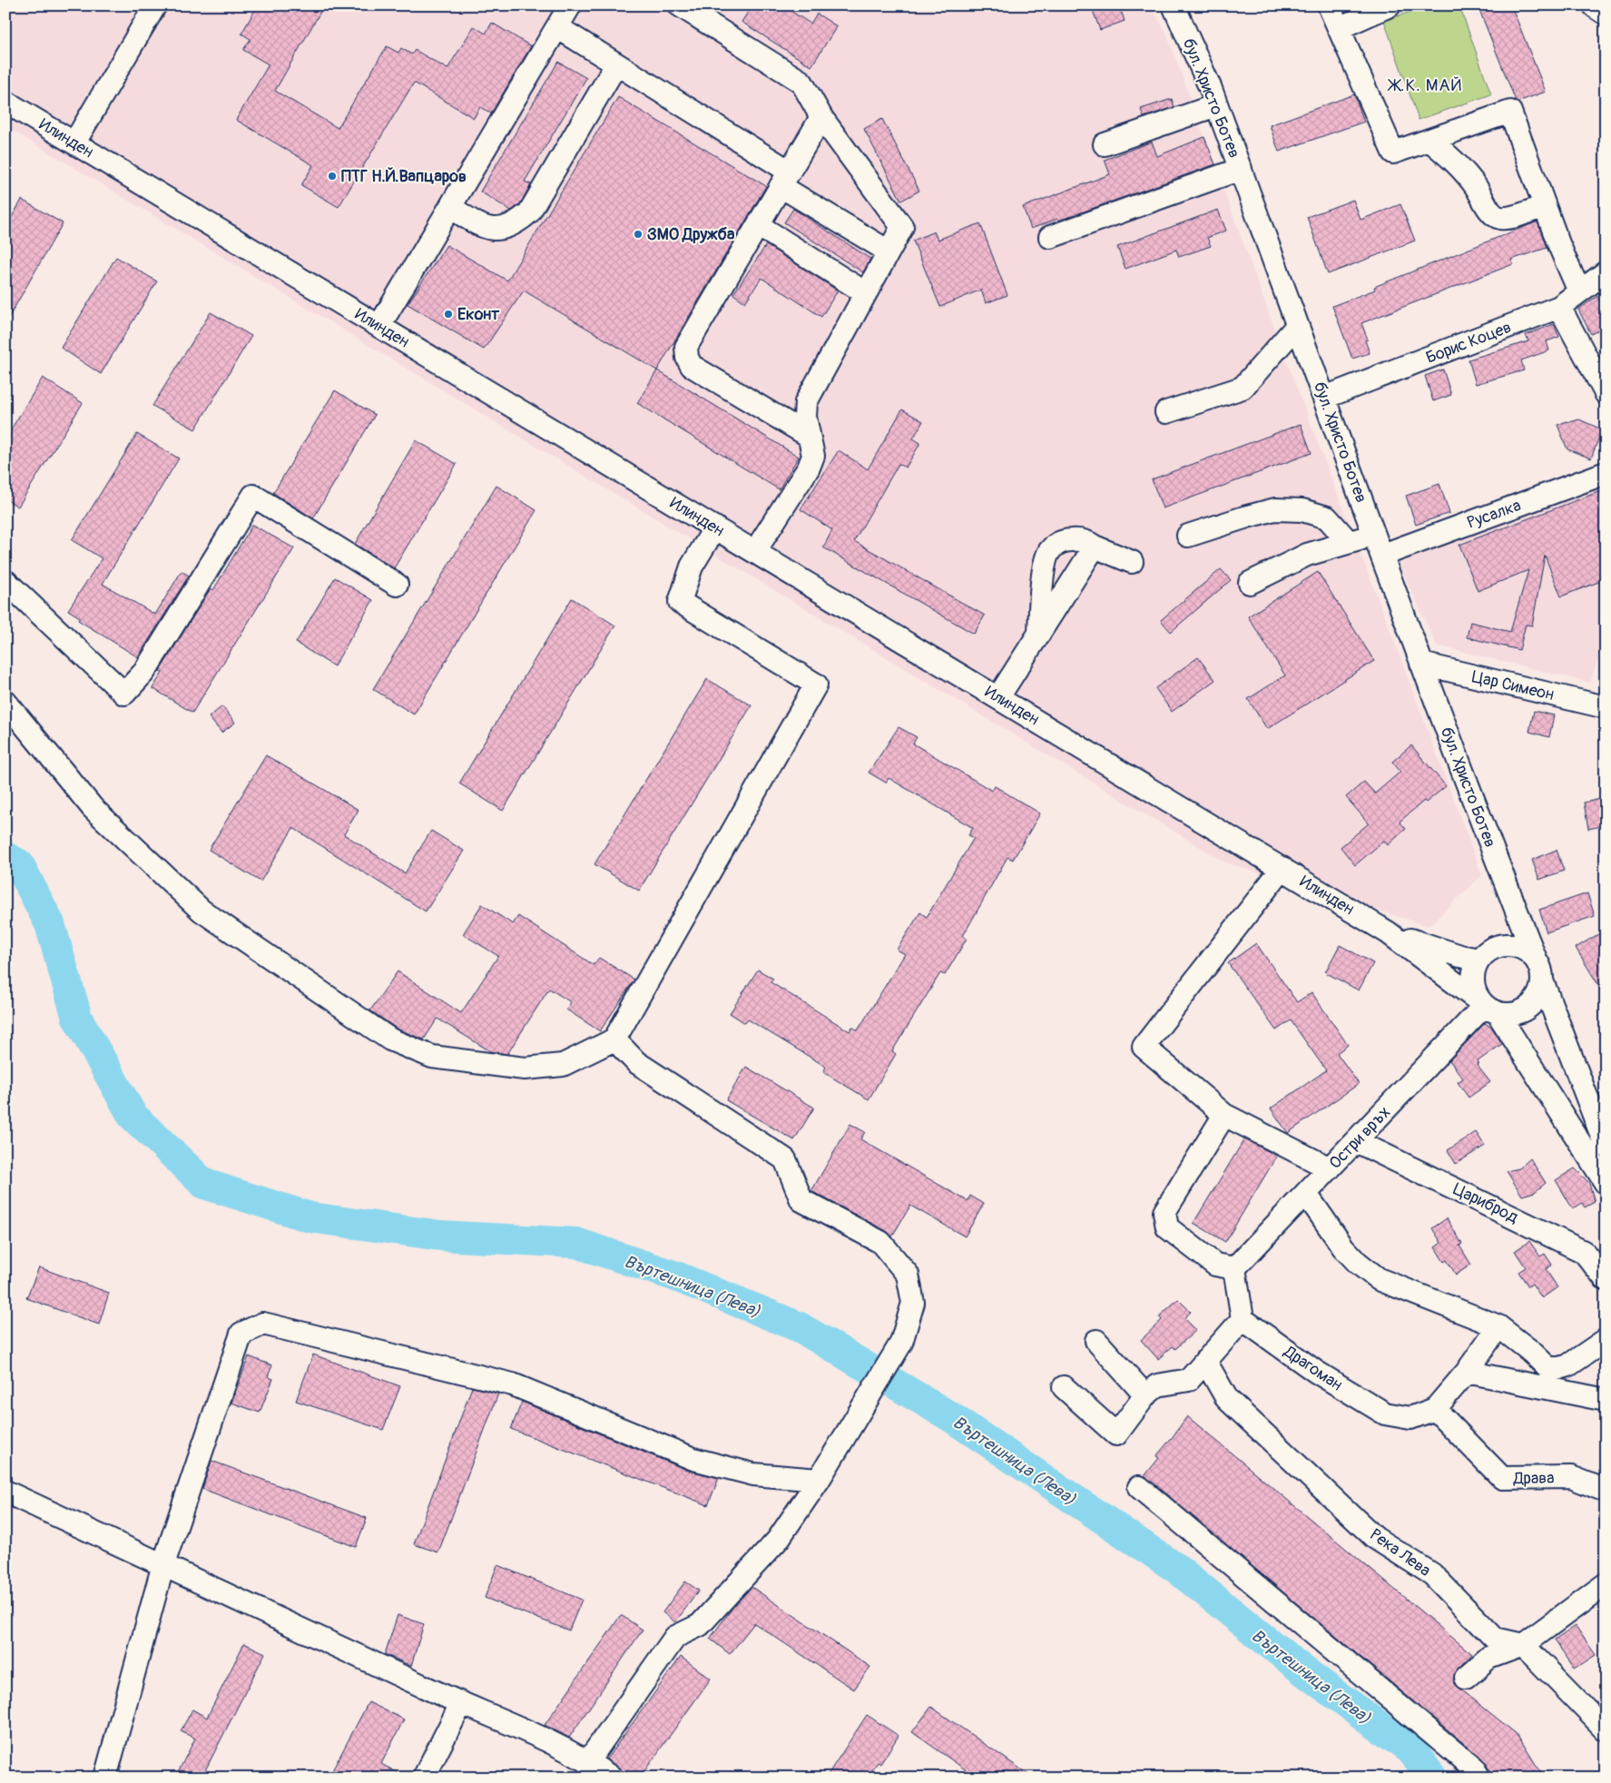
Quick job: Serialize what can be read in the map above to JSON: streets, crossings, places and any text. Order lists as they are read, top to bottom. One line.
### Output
{"streets":{"street":["бул. Христо Ботев","Илинден","Борис Коцев","Русалка","Цар Симеон","Остри връх","Цариброд","Драгоман","Драва","Река Лева"]},"crossings":[["бул. Христо Ботев","Илинден"],["бул. Христо Ботев","Борис Коцев"],["бул. Христо Ботев","Русалка"],["бул. Христо Ботев","Цар Симеон"],["бул. Христо Ботев","Остри връх"],["Илинден","Остри връх"],["Остри връх","Цариброд"],["Драгоман","Драва"]],"districts":["Ж.К. МАЙ"],"water":["Въртешница (Лева)"],"places":["ПТГ Н.Й.Вапцаров","ЗМО Дружба","Еконт"]}
